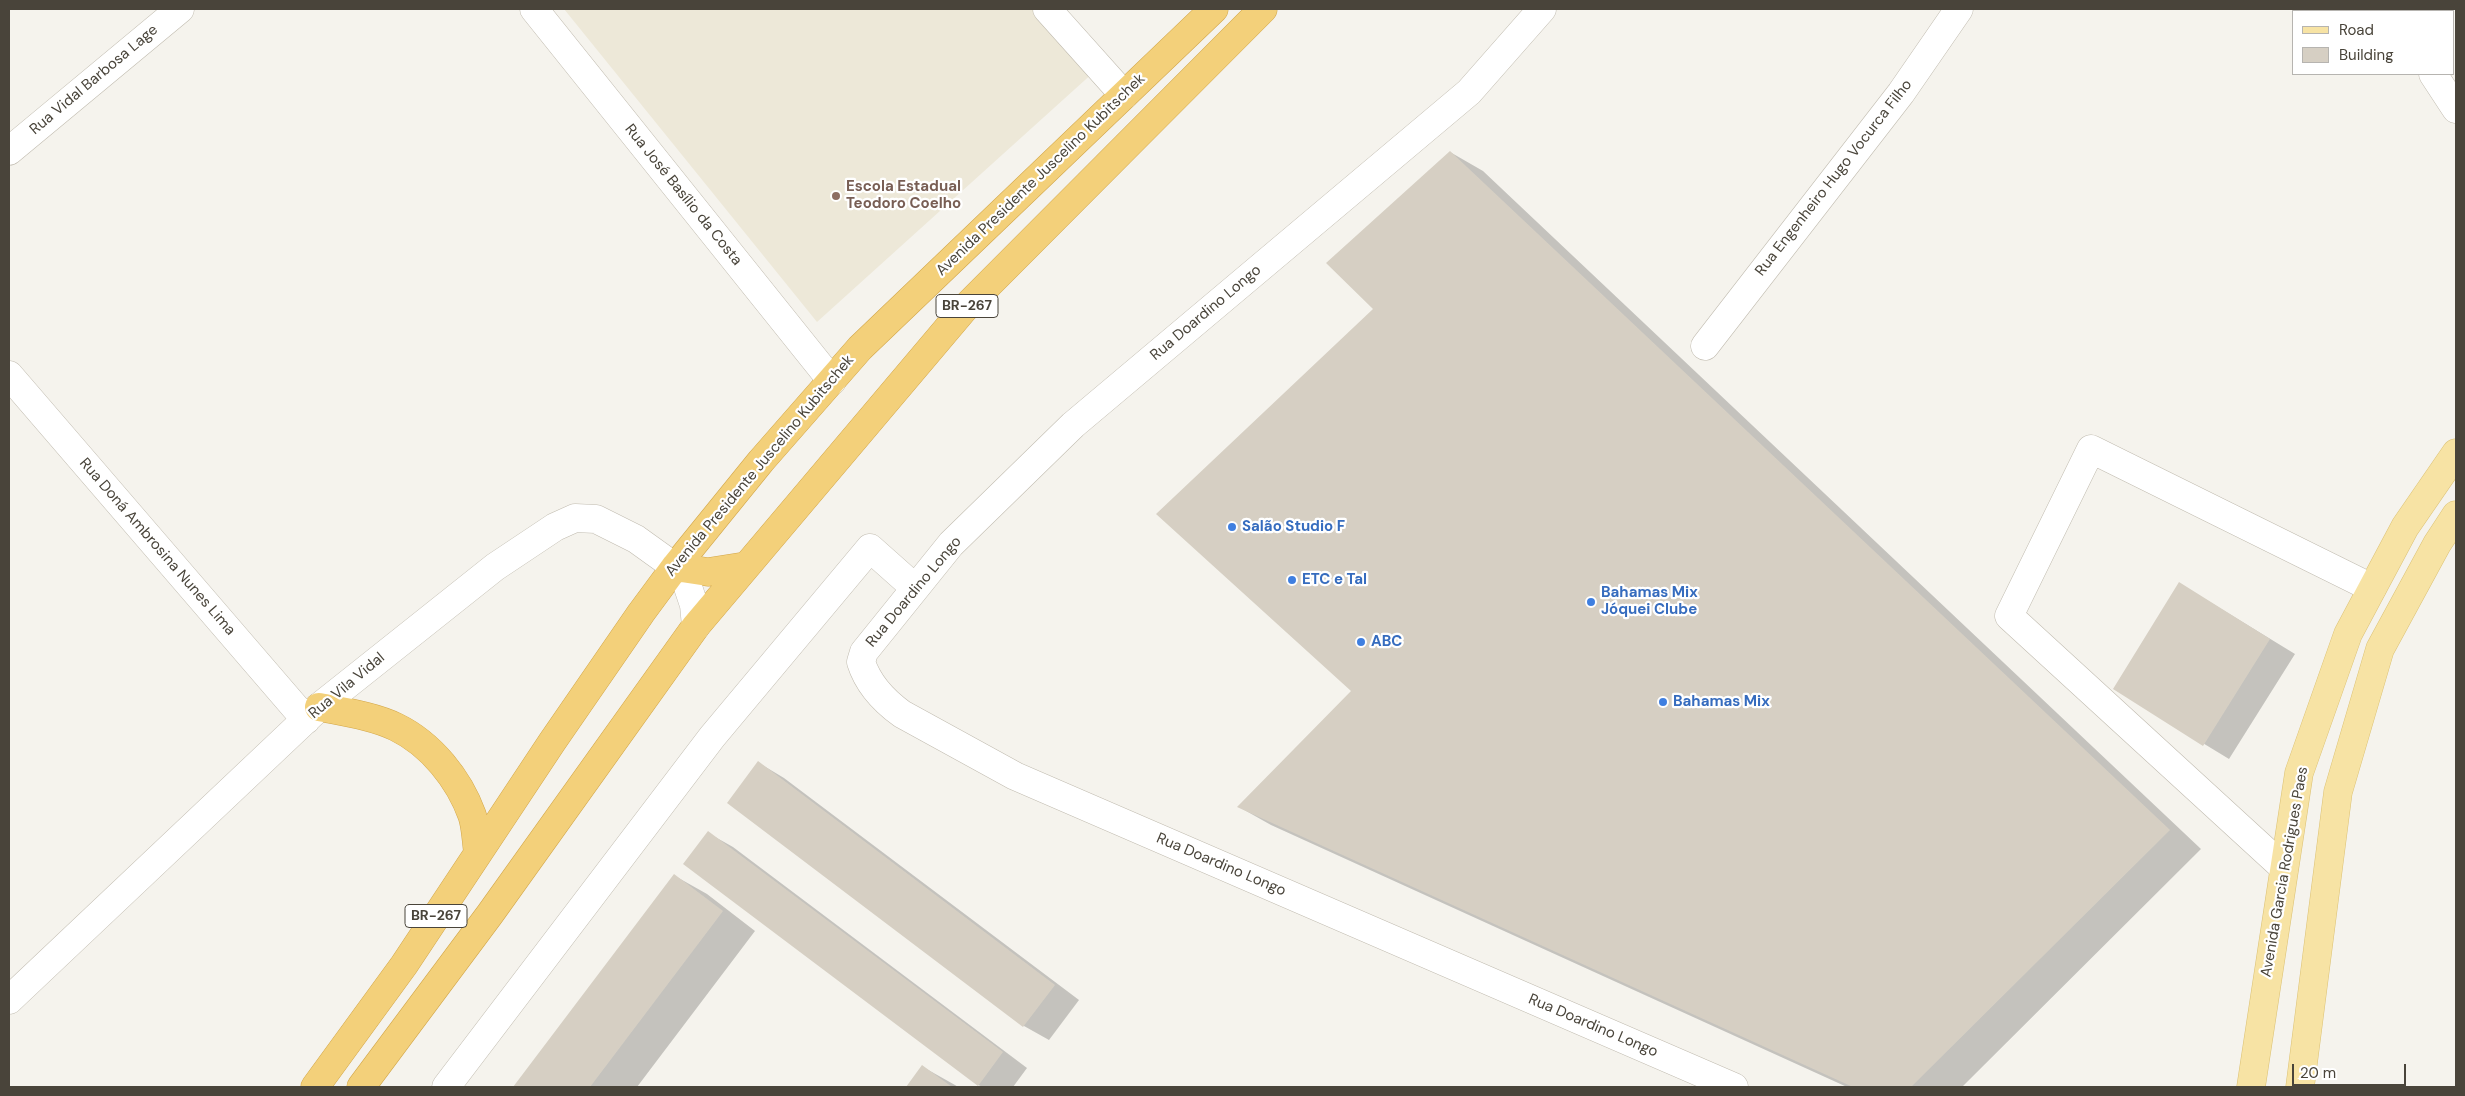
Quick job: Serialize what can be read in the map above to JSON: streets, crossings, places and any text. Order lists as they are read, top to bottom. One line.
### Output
{"streets":{"highway":["Avenida Presidente Juscelino Kubitschek","BR-267"],"main road":["Avenida Garcia Rodrigues Paes"],"street":["Rua Vidal Barbosa Lage","Rua Engenheiro Hugo Vocurca Filho","Rua José Basílio da Costa","Rua Doardino Longo","Rua Doná Ambrosina Nunes Lima","Rua Vila Vidal"]},"crossings":[["Avenida Presidente Juscelino Kubitschek","Rua José Basílio da Costa"],["Avenida Presidente Juscelino Kubitschek","Rua Vila Vidal"],["BR-267","Rua Vila Vidal"],["Rua Doná Ambrosina Nunes Lima","Rua Vila Vidal"]],"places":["Escola Estadual Teodoro Coelho","Salão Studio F","ETC e Tal","Bahamas Mix Jóquei Clube","ABC","Bahamas Mix"],"legend":["Road","Building"],"scale_bar":"20 m"}
